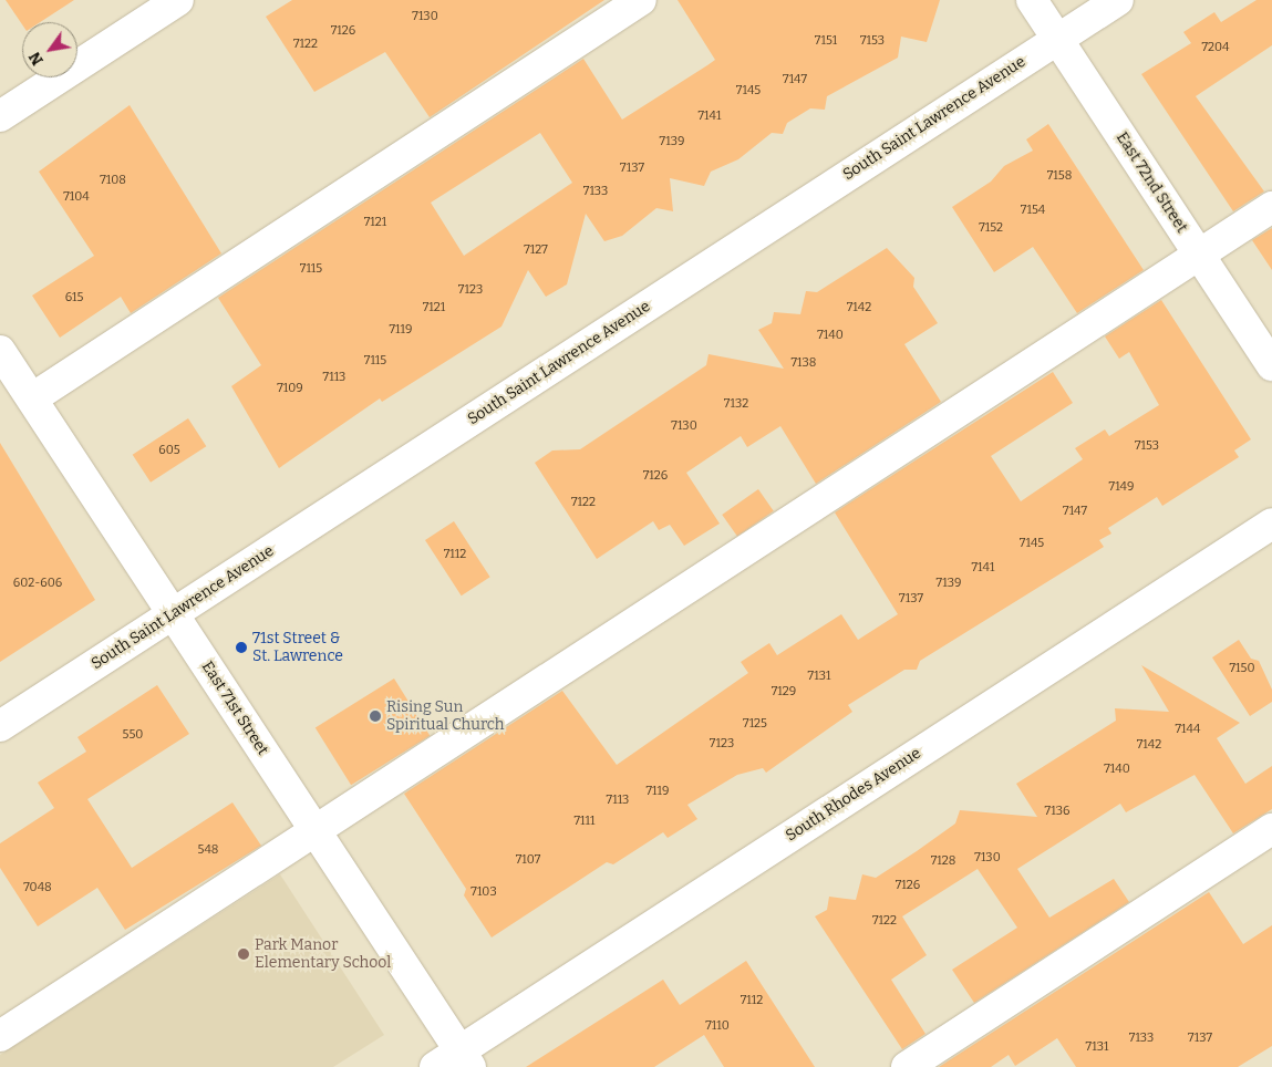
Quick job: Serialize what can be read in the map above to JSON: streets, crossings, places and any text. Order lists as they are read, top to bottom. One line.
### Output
{"streets":{"street":["South Saint Lawrence Avenue","East 72nd Street","East 71st Street","South Rhodes Avenue"]},"crossings":[["South Saint Lawrence Avenue","East 72nd Street"],["South Saint Lawrence Avenue","East 71st Street"],["East 71st Street","South Rhodes Avenue"]],"places":["71st Street & St. Lawrence","Rising Sun Spiritual Church","Park Manor Elementary School"],"house_numbers":["7130","7126","7151","7153","7122","7204","7147","7145","7141","7139","7137","7158","7108","7133","7104","7154","7121","7152","7127","7115","7123","615","7121","7142","7119","7140","7115","7138","7113","7109","7132","7130","7153","605","7126","7149","7122","7147","7145","7112","7141","602-606","7139","7137","7150","7131","7129","7125","7144","550","7123","7142","7140","7119","7113","7136","7111","548","7130","7107","7128","7126","7048","7103","7122","7112","7110","7133","7137","7131"],"north":"bottom left"}
